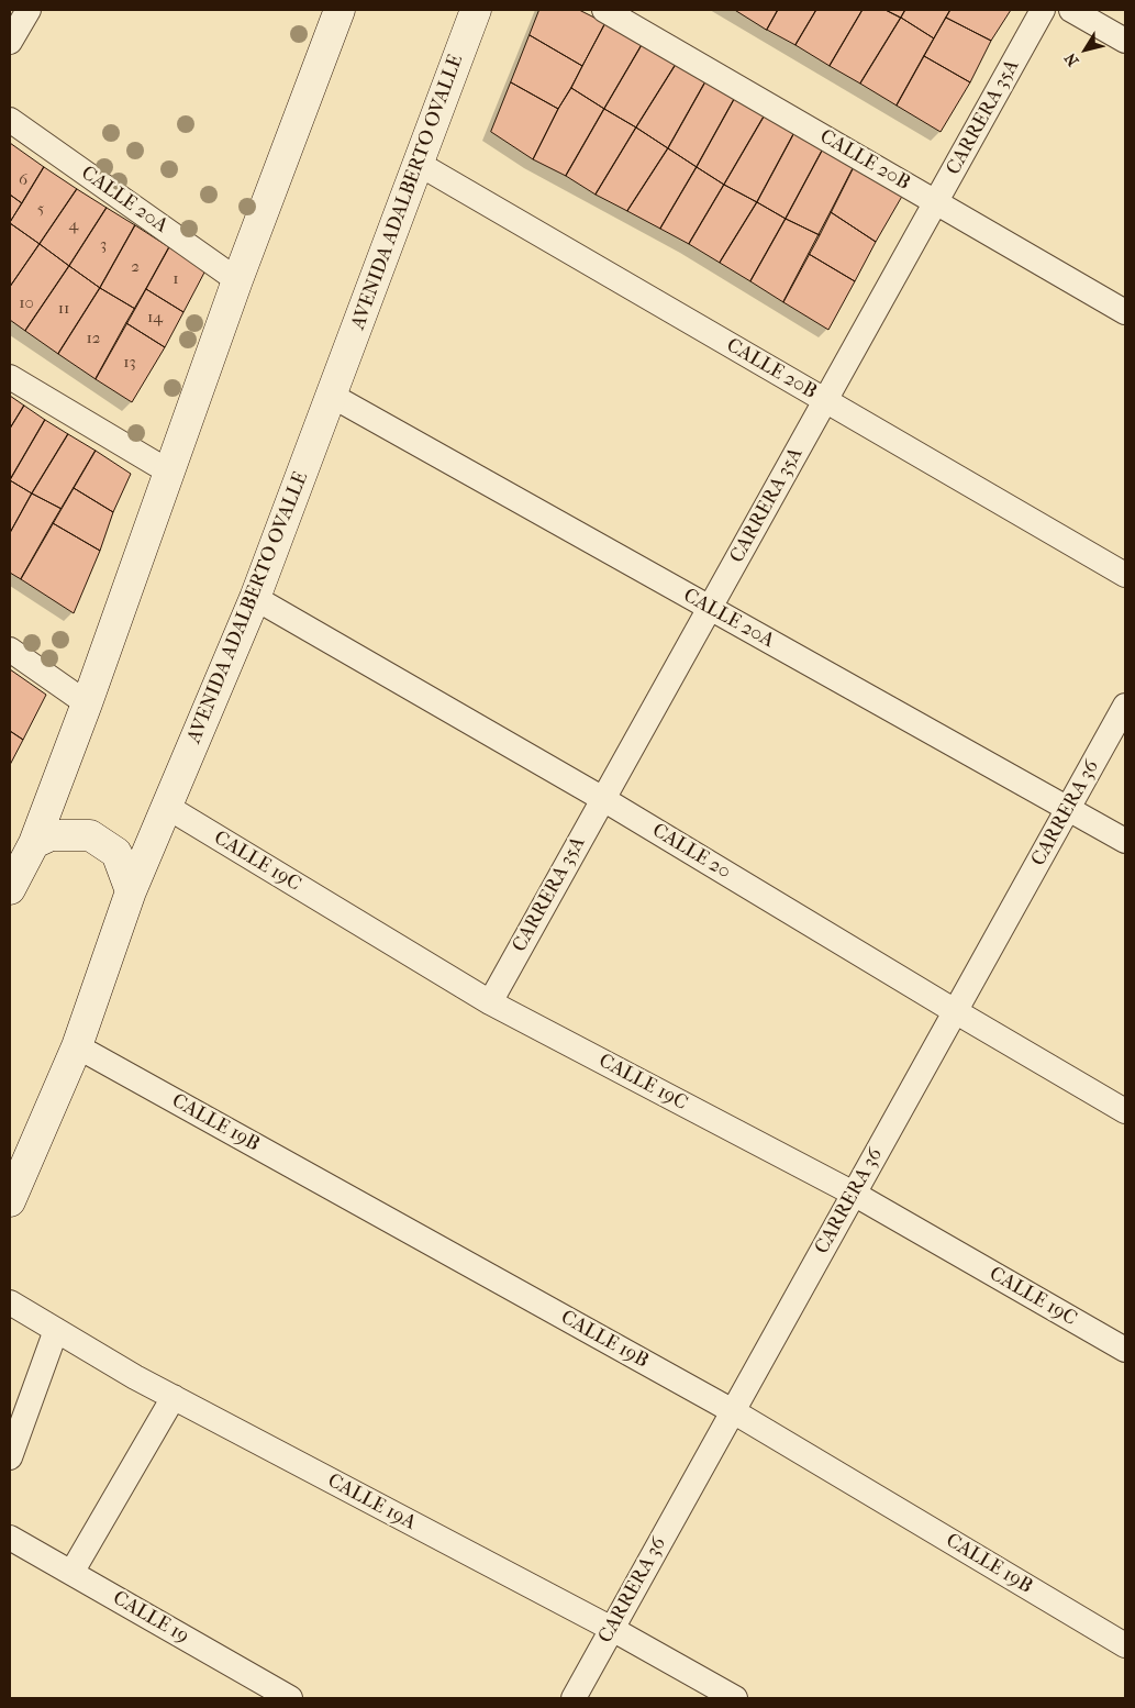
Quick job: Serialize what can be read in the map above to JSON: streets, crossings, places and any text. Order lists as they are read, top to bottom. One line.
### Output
{"streets":{"street":["CARRERA 35A","CALLE 20B","AVENIDA ADALBERTO OVALLE","CALLE 20A","CARRERA 36","CALLE 20","CALLE 19C","CALLE 19B","CALLE 19A","CALLE 19"]},"crossings":[["CARRERA 35A","CALLE 20B"],["CARRERA 35A","CALLE 20A"],["CARRERA 35A","CALLE 20"],["CARRERA 35A","CALLE 19C"],["CALLE 20B","AVENIDA ADALBERTO OVALLE"],["AVENIDA ADALBERTO OVALLE","CALLE 20A"],["AVENIDA ADALBERTO OVALLE","CALLE 20"],["AVENIDA ADALBERTO OVALLE","CALLE 19C"],["AVENIDA ADALBERTO OVALLE","CALLE 19B"],["CALLE 20A","CARRERA 36"],["CARRERA 36","CALLE 20"],["CARRERA 36","CALLE 19C"],["CARRERA 36","CALLE 19B"],["CARRERA 36","CALLE 19A"]],"house_numbers":["6","5","4","3","2","1","10","11","14","12","13"],"north":"bottom left"}
